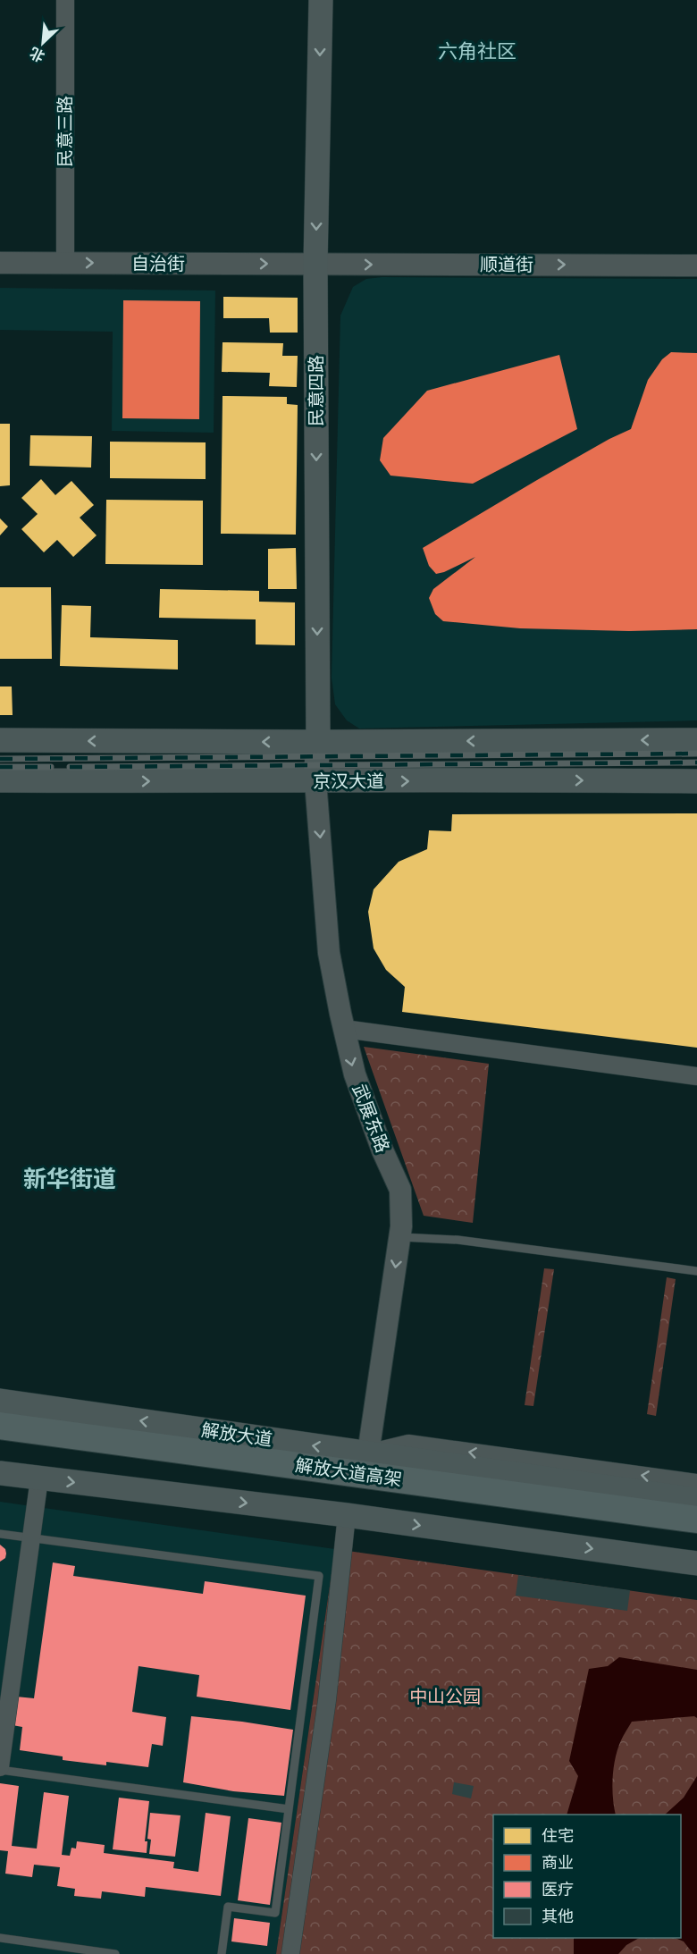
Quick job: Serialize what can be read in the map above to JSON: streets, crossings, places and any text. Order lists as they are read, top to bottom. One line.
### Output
{"streets":{"main road":["民意四路","京汉大道","解放大道","解放大道高架"],"street":["民意三路","自治街","顺道街","武展东路"]},"crossings":[["民意三路","自治街"],["自治街","顺道街"],["自治街","民意四路"],["顺道街","民意四路"],["民意四路","京汉大道"],["民意四路","武展东路"],["京汉大道","武展东路"],["武展东路","解放大道"]],"one_way":["自治街","顺道街","民意四路","武展东路"],"districts":["六角社区","新华街道"],"parks":["中山公园"],"legend":["住宅","商业","医疗","其他"],"north":"bottom left"}
